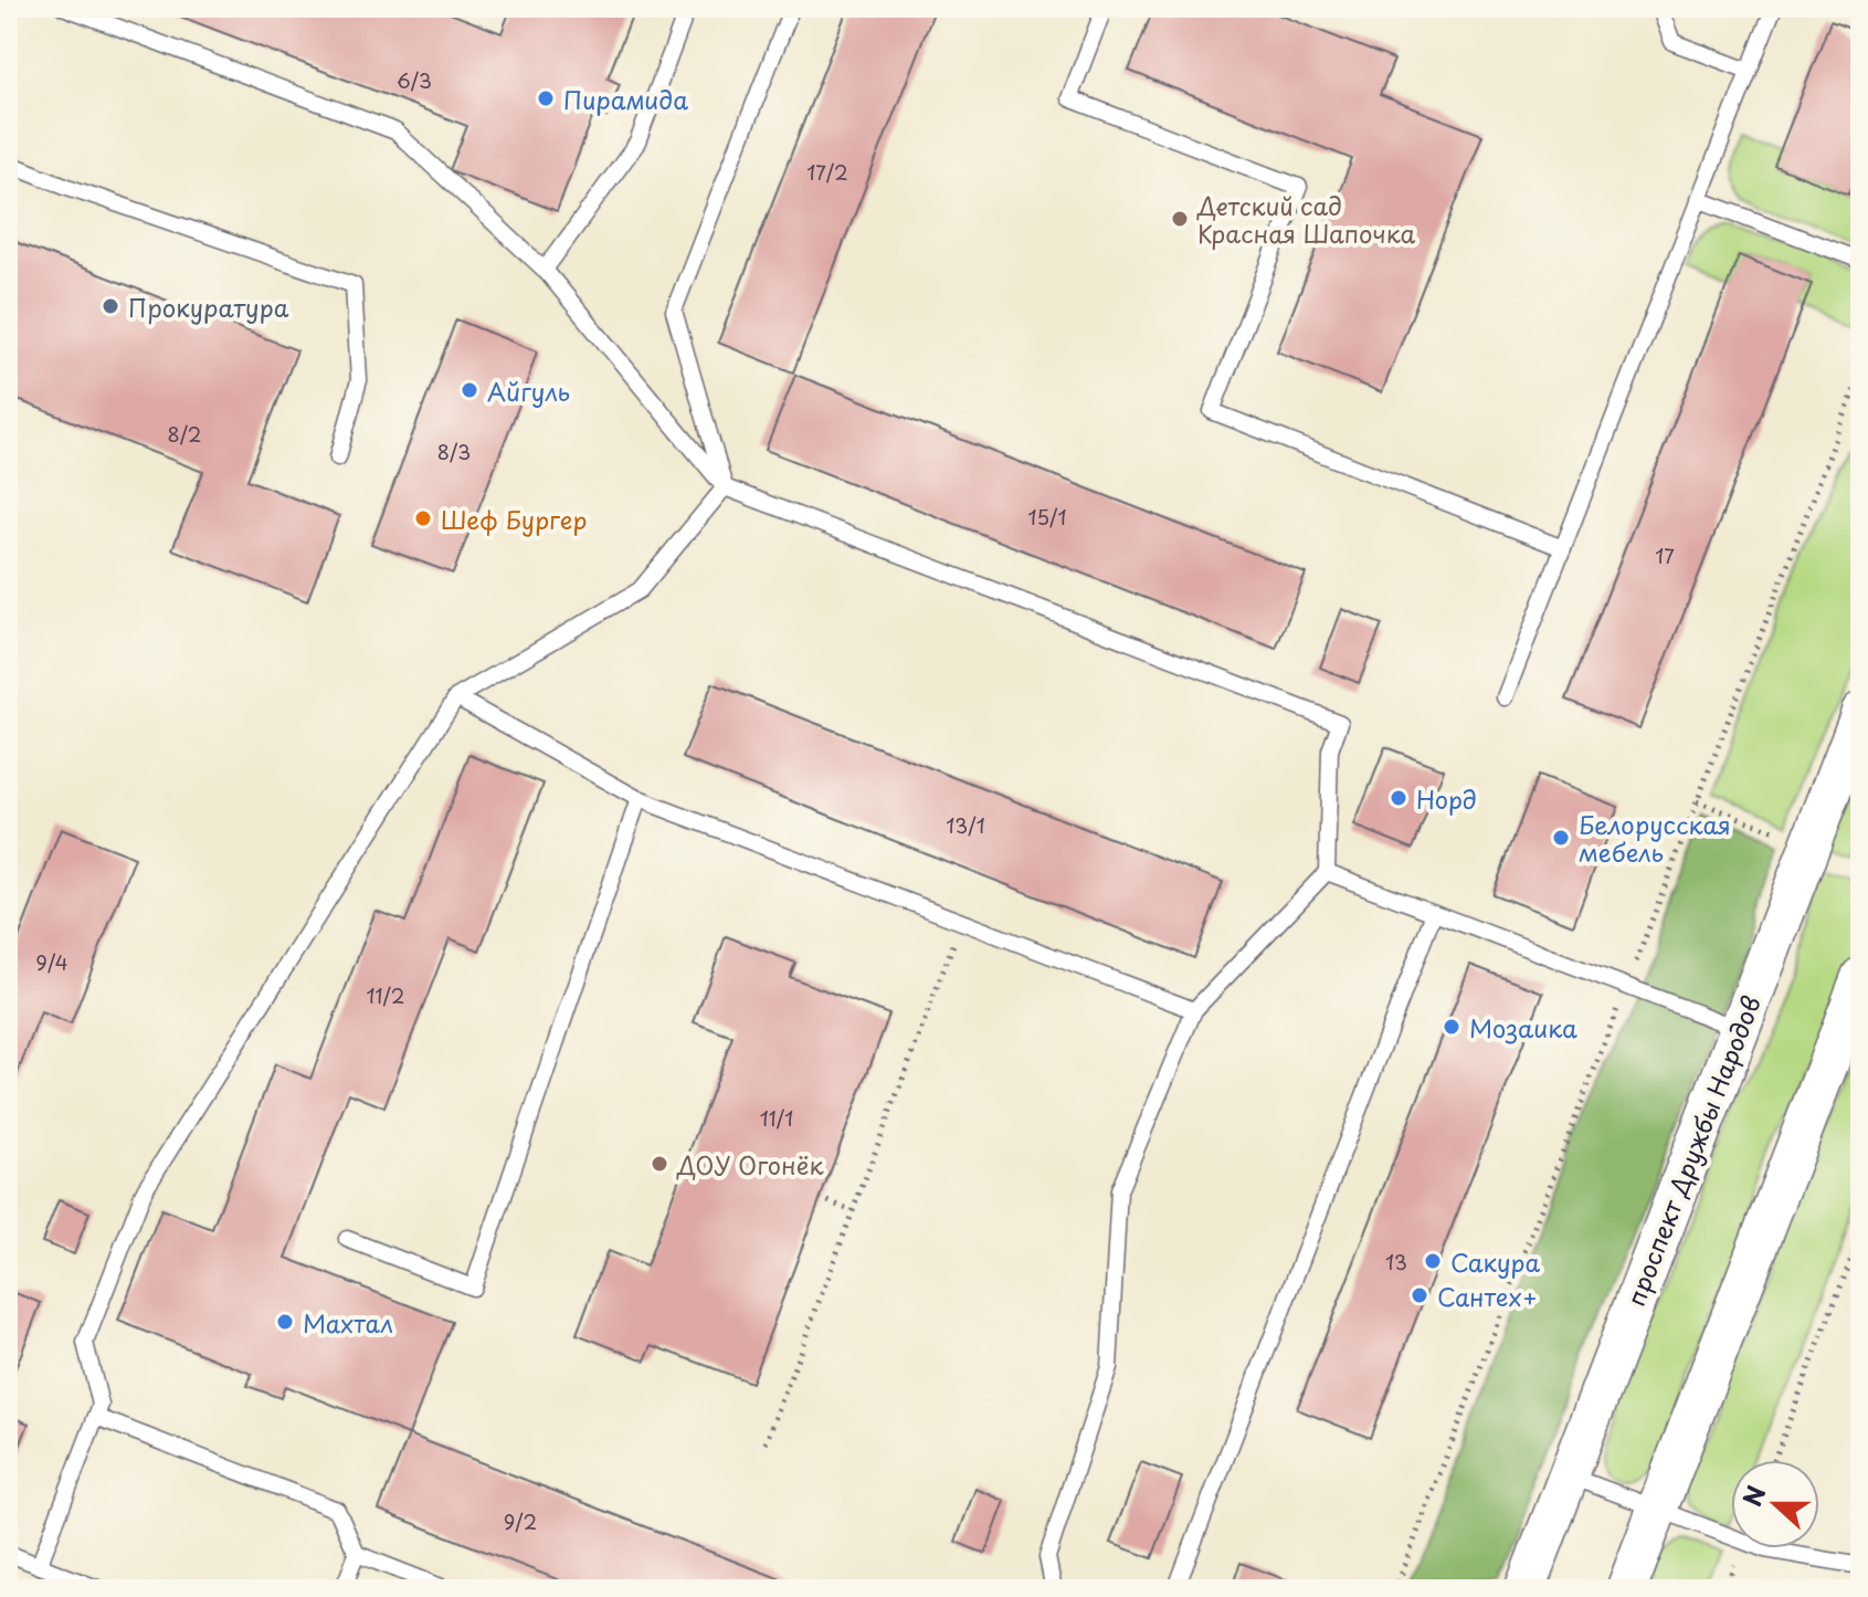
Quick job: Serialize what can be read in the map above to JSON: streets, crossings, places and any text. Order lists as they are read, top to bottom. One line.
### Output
{"streets":{"street":["проспект Дружбы Народов"]},"places":["Пирамида","Детский сад Красная Шапочка","Прокуратура","Айгуль","Шеф Бургер","Норд","Белорусская мебель","Мозаика","ДОУ Огонёк","Сакура","Сантех+","Махтал"],"house_numbers":["6/3","17/2","8/2","8/3","15/1","17","13/1","9/4","11/2","11/1","13","9/2"],"north":"left"}
